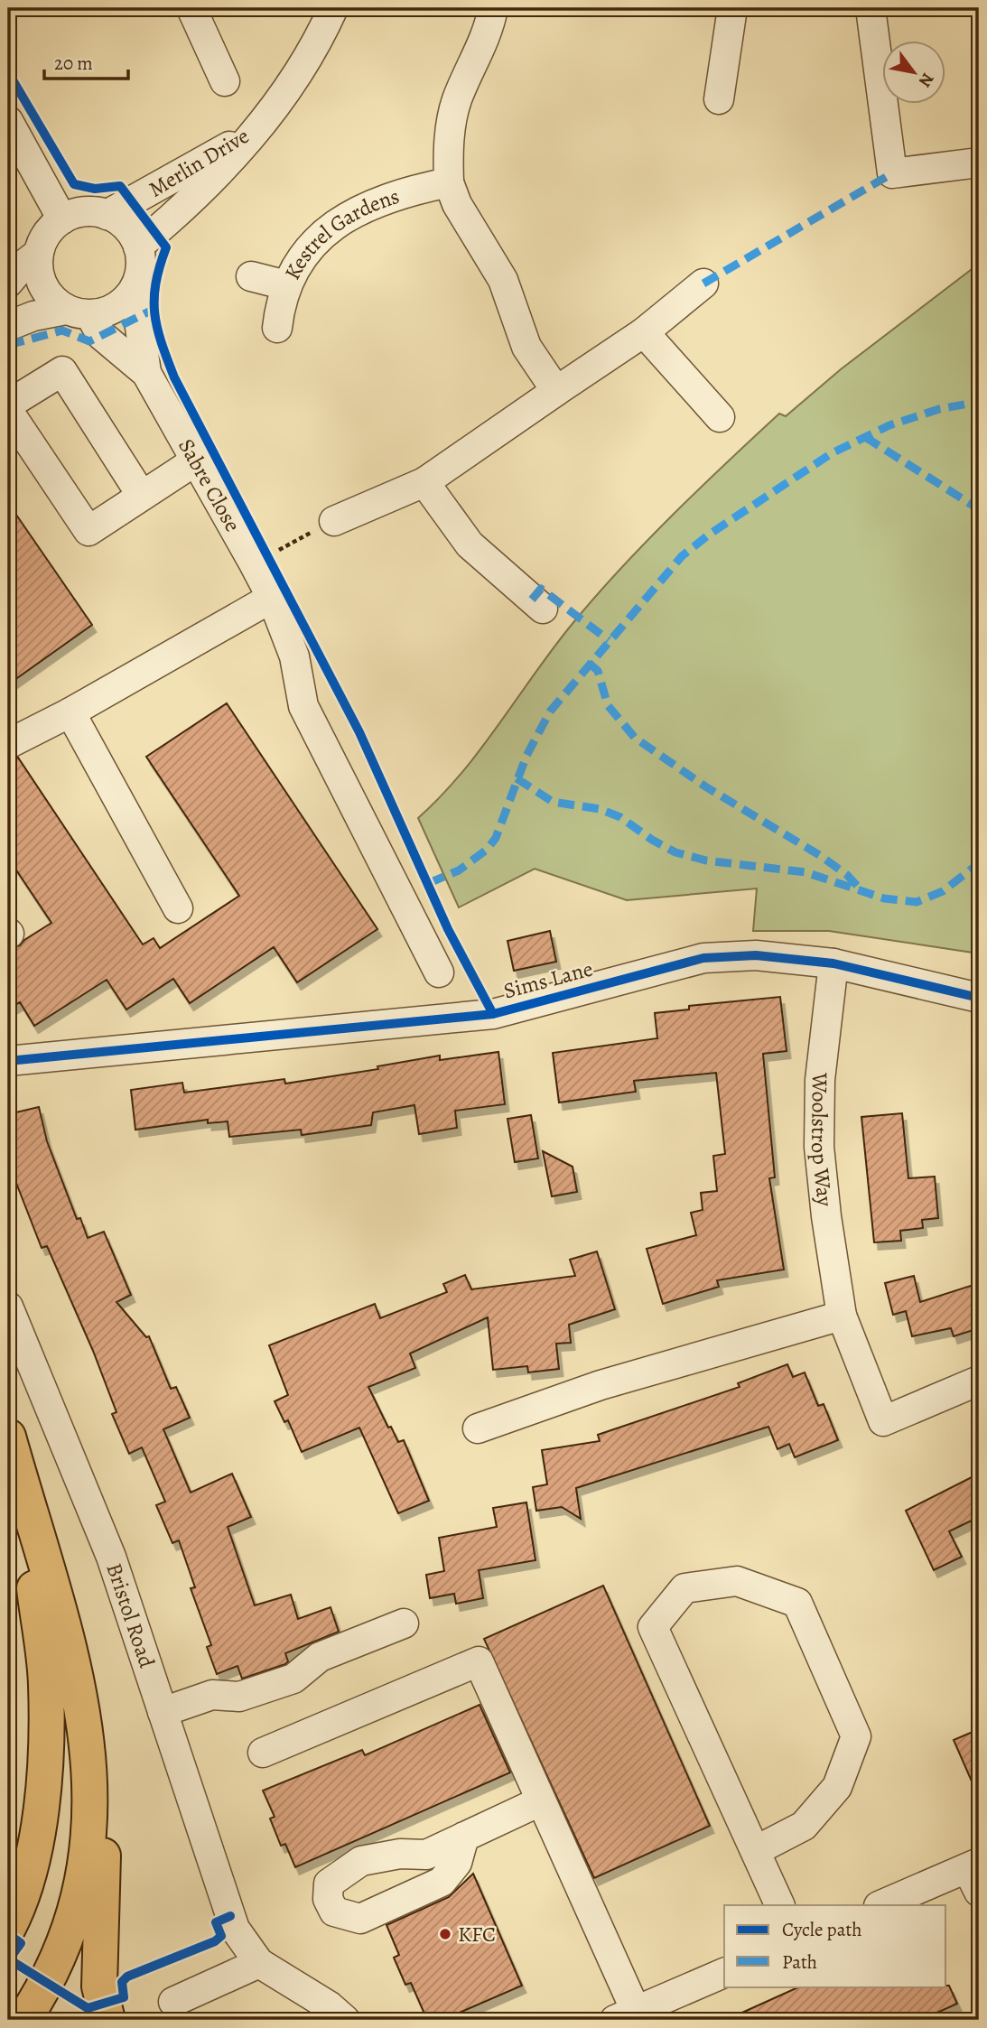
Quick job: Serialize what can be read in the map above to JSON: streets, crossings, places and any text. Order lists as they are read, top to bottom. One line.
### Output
{"streets":{"street":["Merlin Drive","Kestrel Gardens","Sabre Close","Sims Lane","Woolstrop Way","Bristol Road"]},"crossings":[["Merlin Drive","Sabre Close"],["Sims Lane","Woolstrop Way"]],"places":["KFC"],"legend":["Cycle path","Path"],"scale_bar":"20 m","north":"bottom right"}
